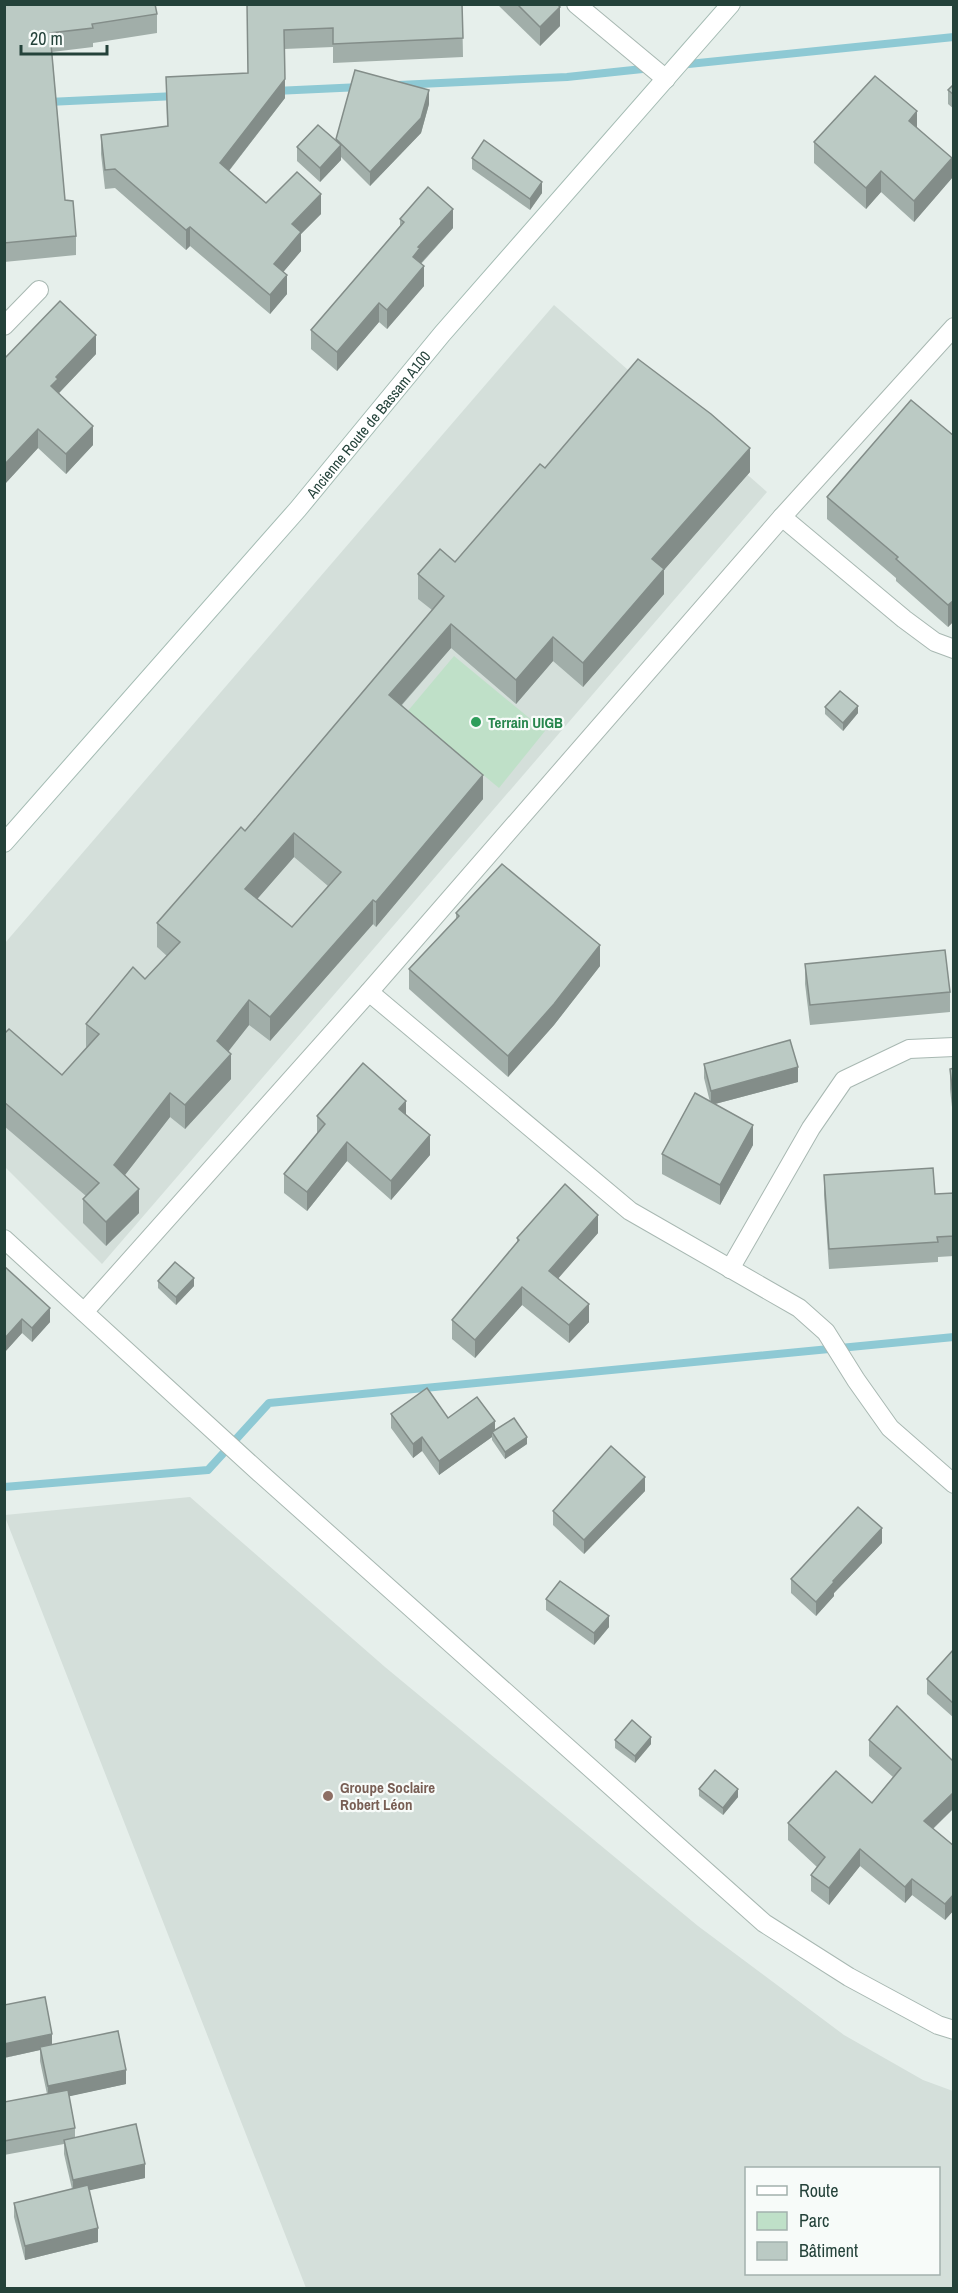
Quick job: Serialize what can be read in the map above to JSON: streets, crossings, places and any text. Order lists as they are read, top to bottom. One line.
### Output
{"streets":{"street":["Ancienne Route de Bassam A100"]},"places":["Terrain UIGB","Groupe Soclaire Robert Léon"],"legend":["Route","Parc","Bâtiment"],"scale_bar":"20 m"}
